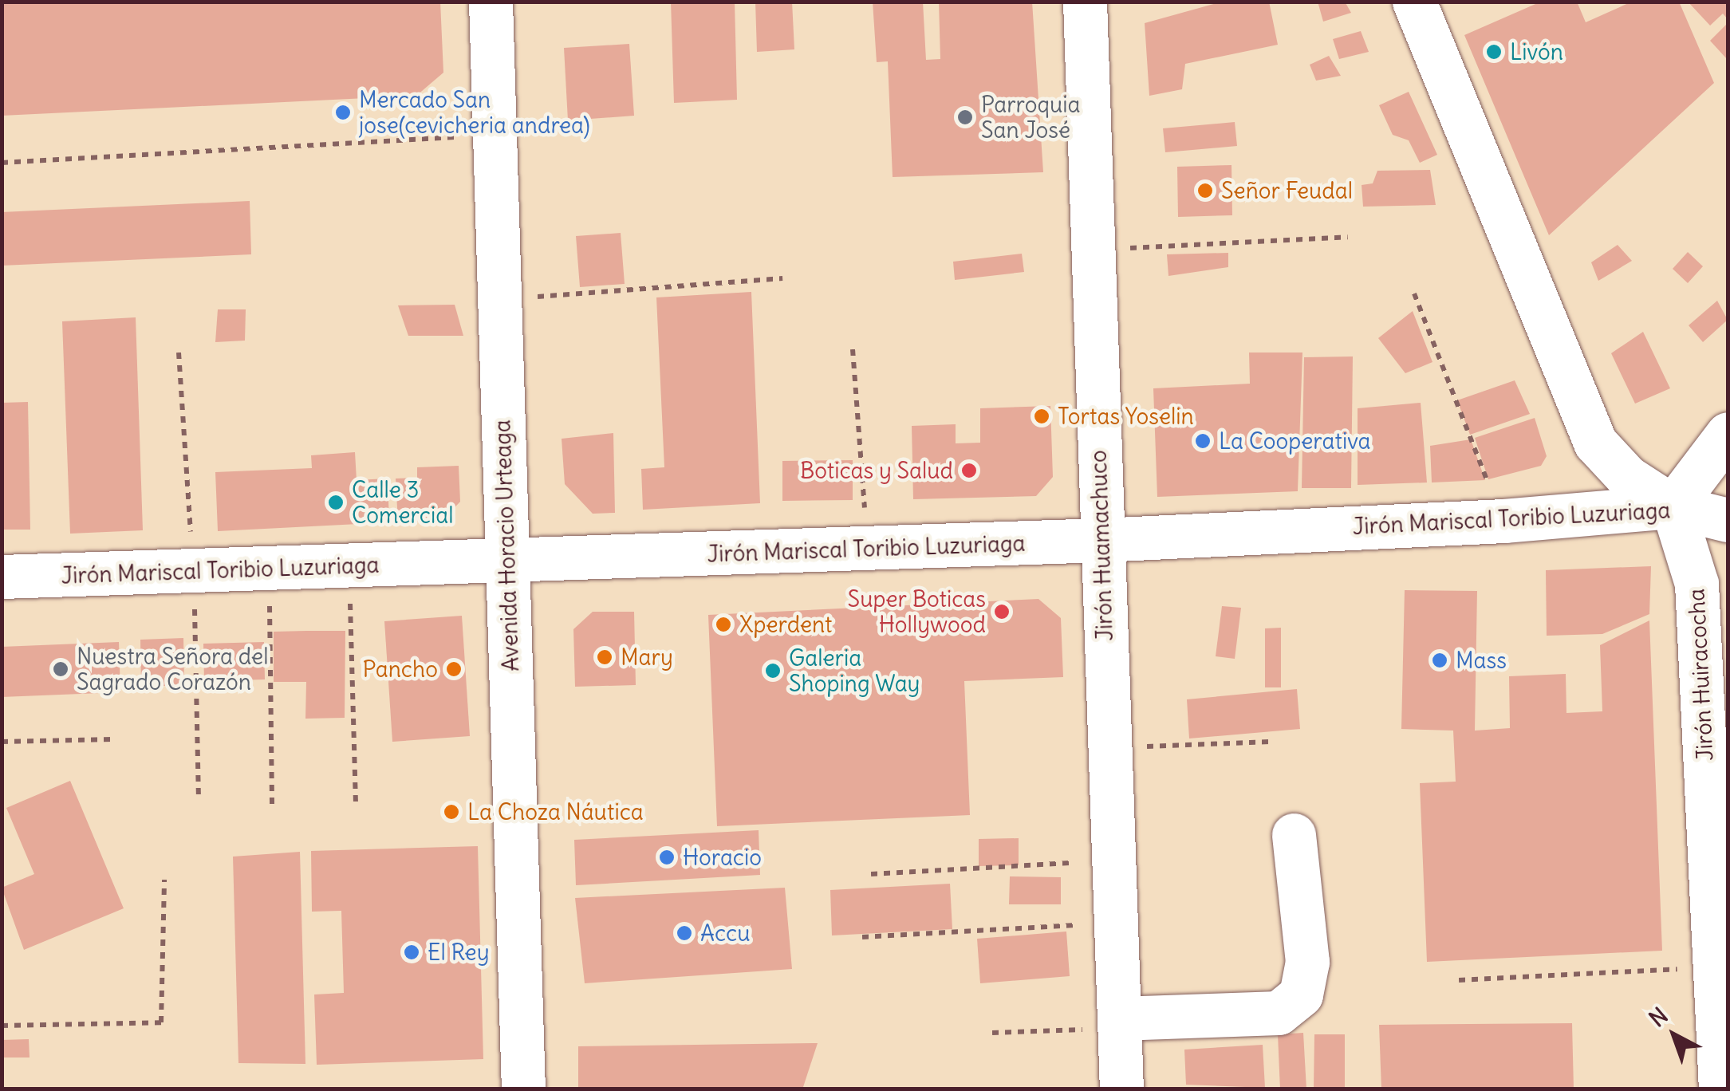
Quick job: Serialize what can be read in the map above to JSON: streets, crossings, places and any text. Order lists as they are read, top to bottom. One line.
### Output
{"streets":{"street":["Jirón Mariscal Toribio Luzuriaga","Avenida Horacio Urteaga","Jirón Huamachuco","Jirón Huiracocha"]},"crossings":[["Jirón Mariscal Toribio Luzuriaga","Avenida Horacio Urteaga"],["Jirón Mariscal Toribio Luzuriaga","Jirón Huamachuco"],["Jirón Mariscal Toribio Luzuriaga","Jirón Huiracocha"]],"places":["Livón","Mercado San jose(cevicheria andrea)","Parroquia San José","Señor Feudal","Tortas Yoselin","La Cooperativa","Boticas y Salud","Calle 3 Comercial","Super Boticas Hollywood","Xperdent","Mary","Mass","Nuestra Señora del Sagrado Corazón","Pancho","Galeria Shoping Way","La Choza Náutica","Horacio","Accu","El Rey"],"north":"top left"}
